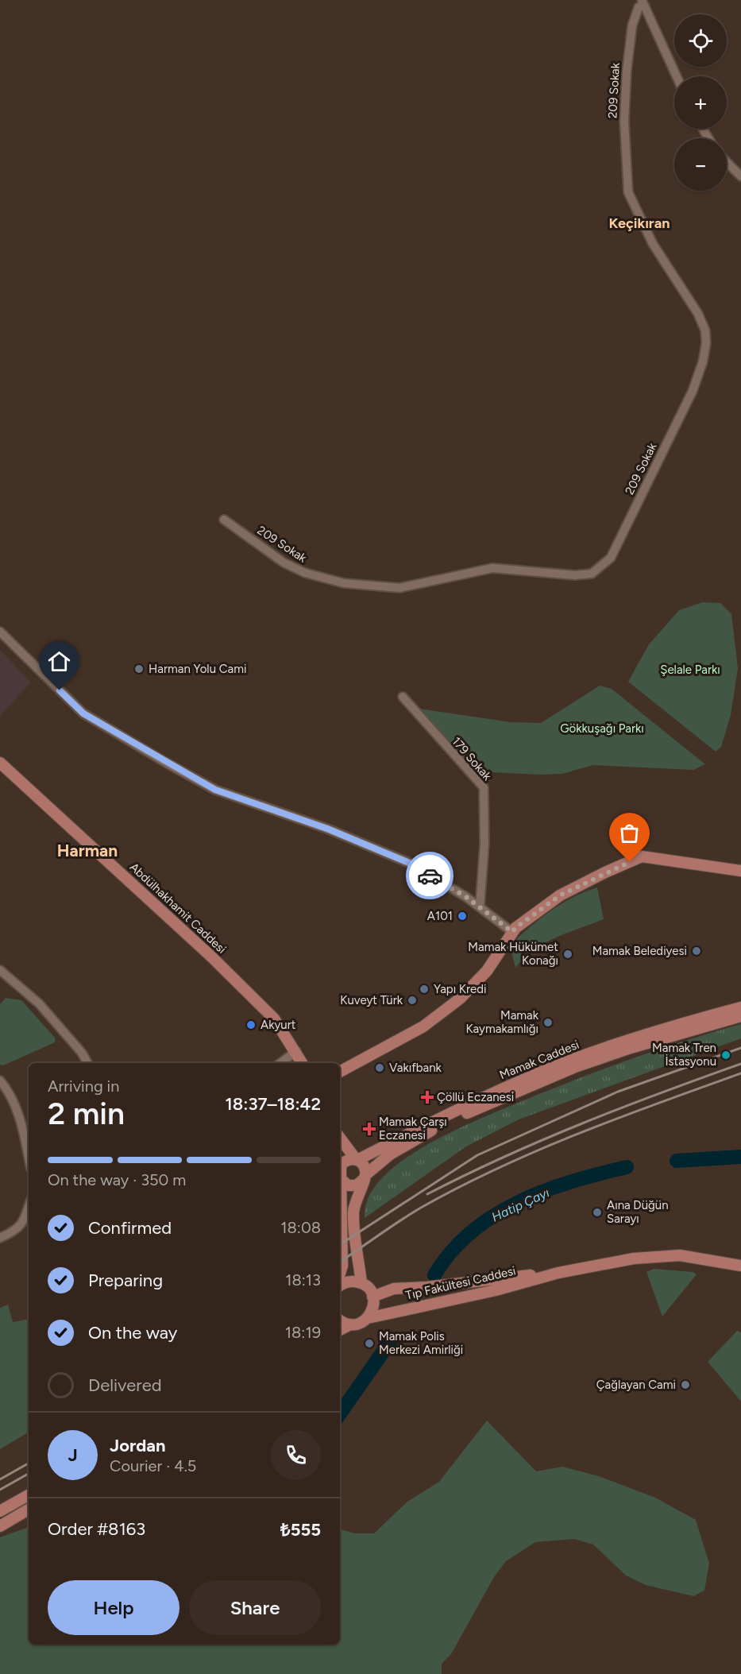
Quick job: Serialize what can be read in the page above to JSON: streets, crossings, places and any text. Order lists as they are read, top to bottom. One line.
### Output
{"streets":{"main road":["Abdülhakhamit Caddesi","Mamak Caddesi","Tıp Fakültesi Caddesi"],"street":["209 Sokak","179 Sokak"]},"districts":["Keçikıran","Harman"],"water":["Hatip Çayı"],"parks":["Şelale Parkı","Gökkuşağı Parkı"],"places":{"other":["Harman Yolu Cami","A101","Mamak Belediyesi","Mamak Hükümet Konağı","Yapı Kredi","Kuveyt Türk","Mamak Kaymakamlığı","Akyurt","Mamak Tren İstasyonu","Vakıfbank","Aına Düğün Sarayı","Mamak Polis Merkezi Amirliği","Çağlayan Cami"],"health":["Çöllü Eczanesi","Mamak Çarşı Eczanesi"]},"page":{"map_buttons":["+","−"],"heading":["2 min","Arriving in","18:37–18:42"],"panel":["Jordan","Courier · 4.5","Order #8163","₺555"],"bar":"On the way · 350 m","list":[["Confirmed","18:08"],["Preparing","18:13"],["On the way","18:19"],"Delivered"],"round":"J","buttons":["Help","Share"]}}
